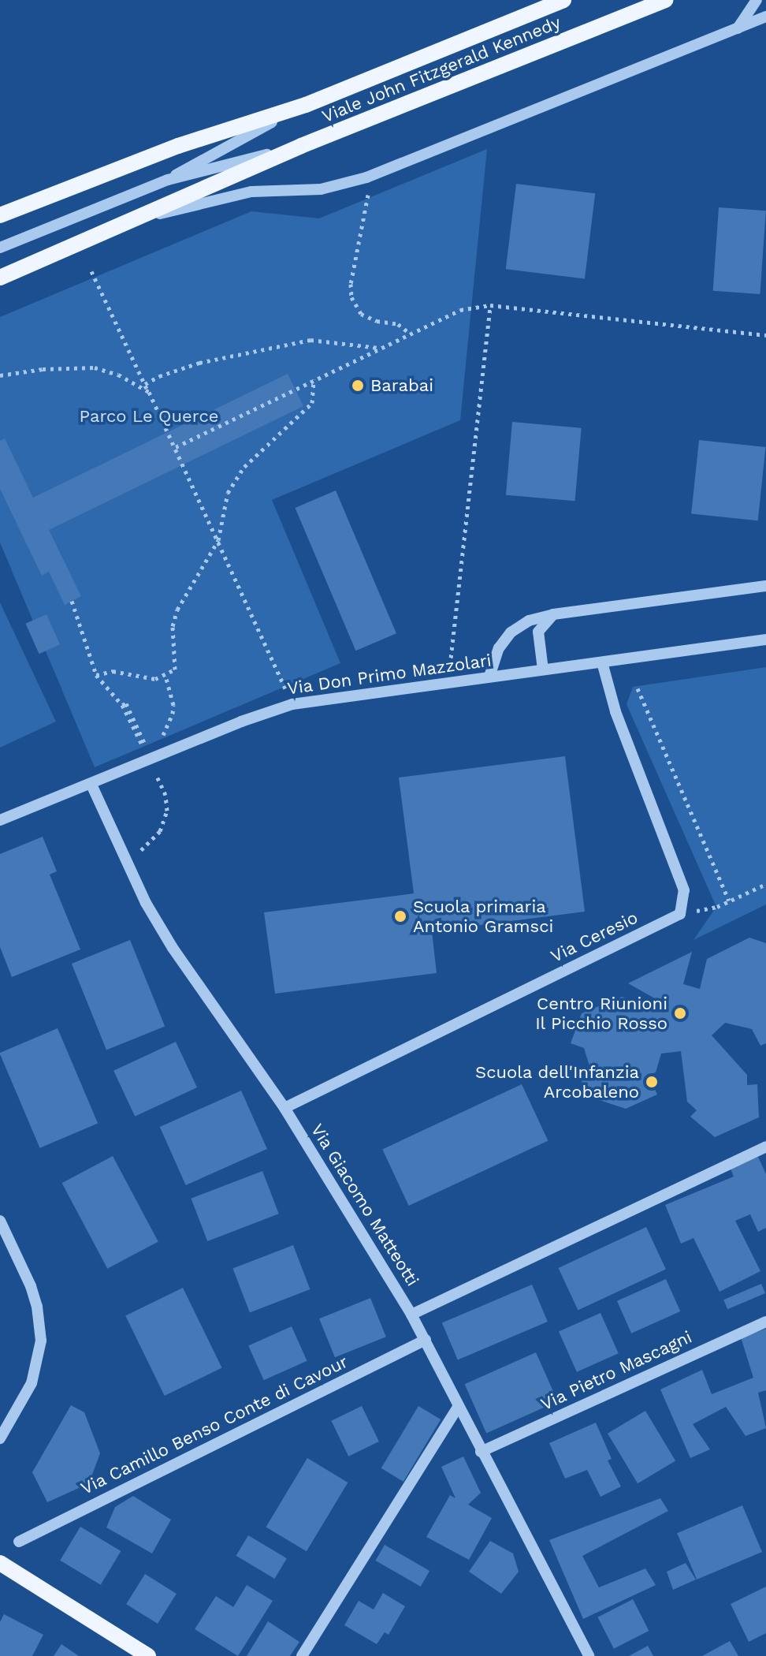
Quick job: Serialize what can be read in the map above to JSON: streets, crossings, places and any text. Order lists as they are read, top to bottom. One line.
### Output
{"streets":{"main road":["Viale John Fitzgerald Kennedy"],"street":["Via Don Primo Mazzolari","Via Ceresio","Via Giacomo Matteotti","Via Pietro Mascagni","Via Camillo Benso Conte di Cavour"]},"crossings":[["Via Don Primo Mazzolari","Via Giacomo Matteotti"],["Via Ceresio","Via Giacomo Matteotti"],["Via Giacomo Matteotti","Via Pietro Mascagni"],["Via Giacomo Matteotti","Via Camillo Benso Conte di Cavour"]],"parks":["Parco Le Querce"],"places":["Barabai","Scuola primaria Antonio Gramsci","Centro Riunioni Il Picchio Rosso","Scuola dell'Infanzia Arcobaleno"]}
